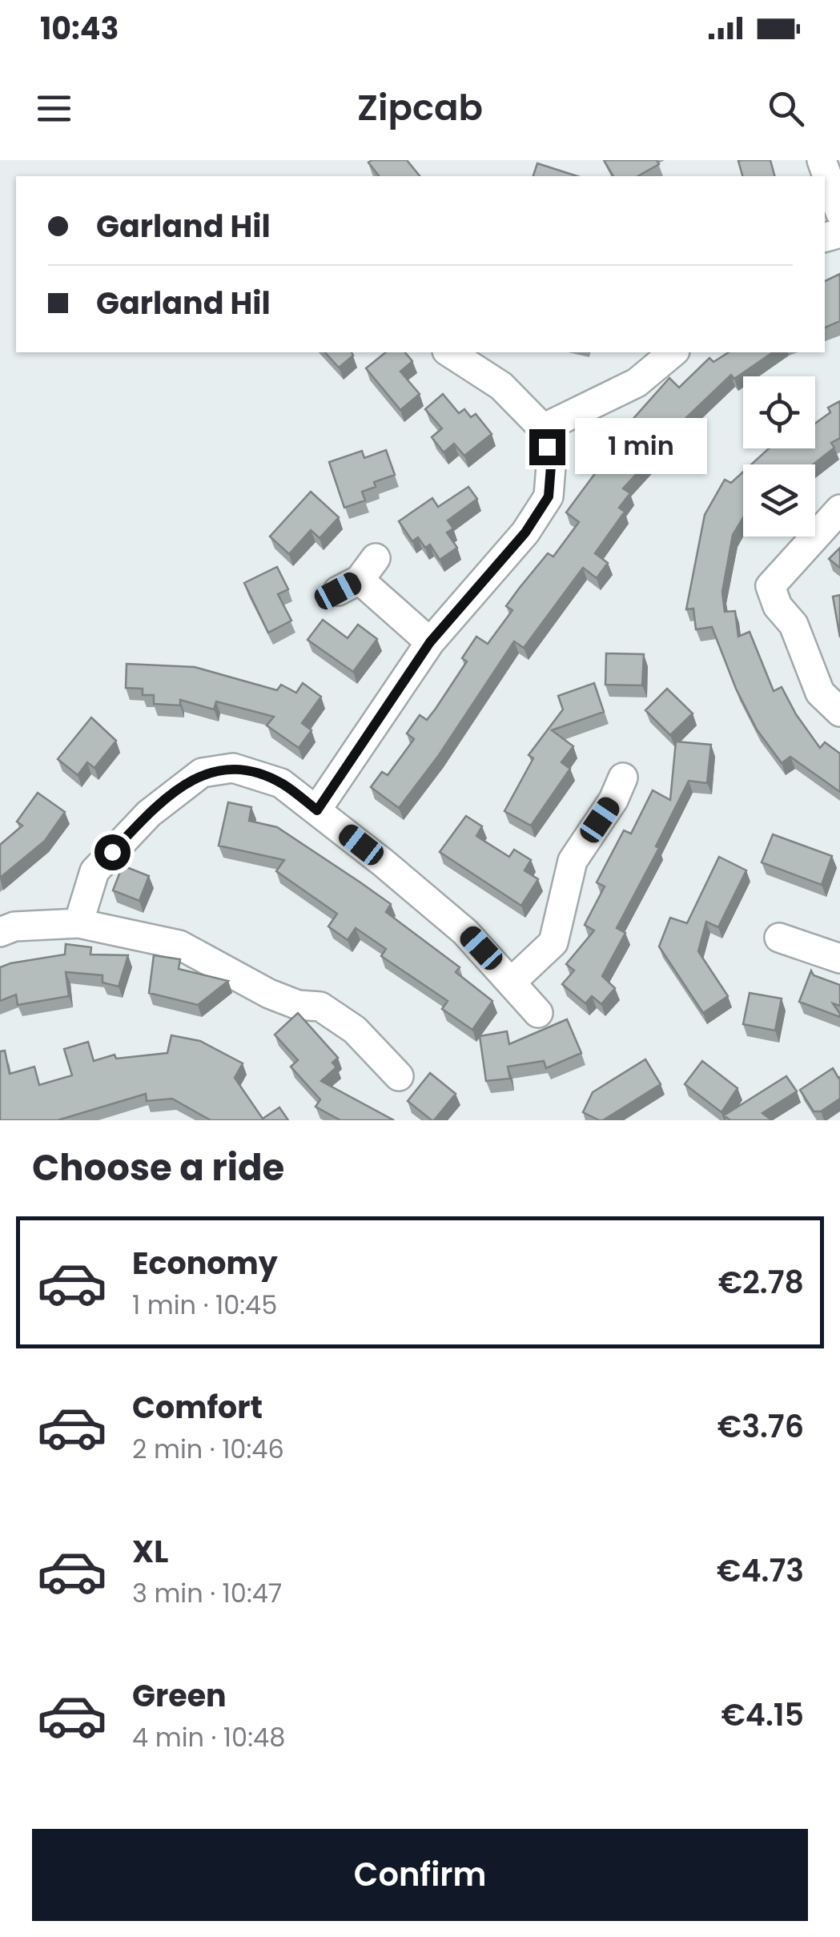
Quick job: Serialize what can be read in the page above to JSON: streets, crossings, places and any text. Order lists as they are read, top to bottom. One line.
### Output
{"page":{"status":"10:43","header":"Zipcab","banner":["Garland Hil","Garland Hil"],"bubble":"1 min","heading":"Choose a ride","list":[{"name":"Economy","note":"1 min · 10:45","value":"€2.78"},{"name":"Comfort","note":"2 min · 10:46","value":"€3.76"},{"name":"XL","note":"3 min · 10:47","value":"€4.73"},{"name":"Green","note":"4 min · 10:48","value":"€4.15"}],"buttons":"Confirm"}}
